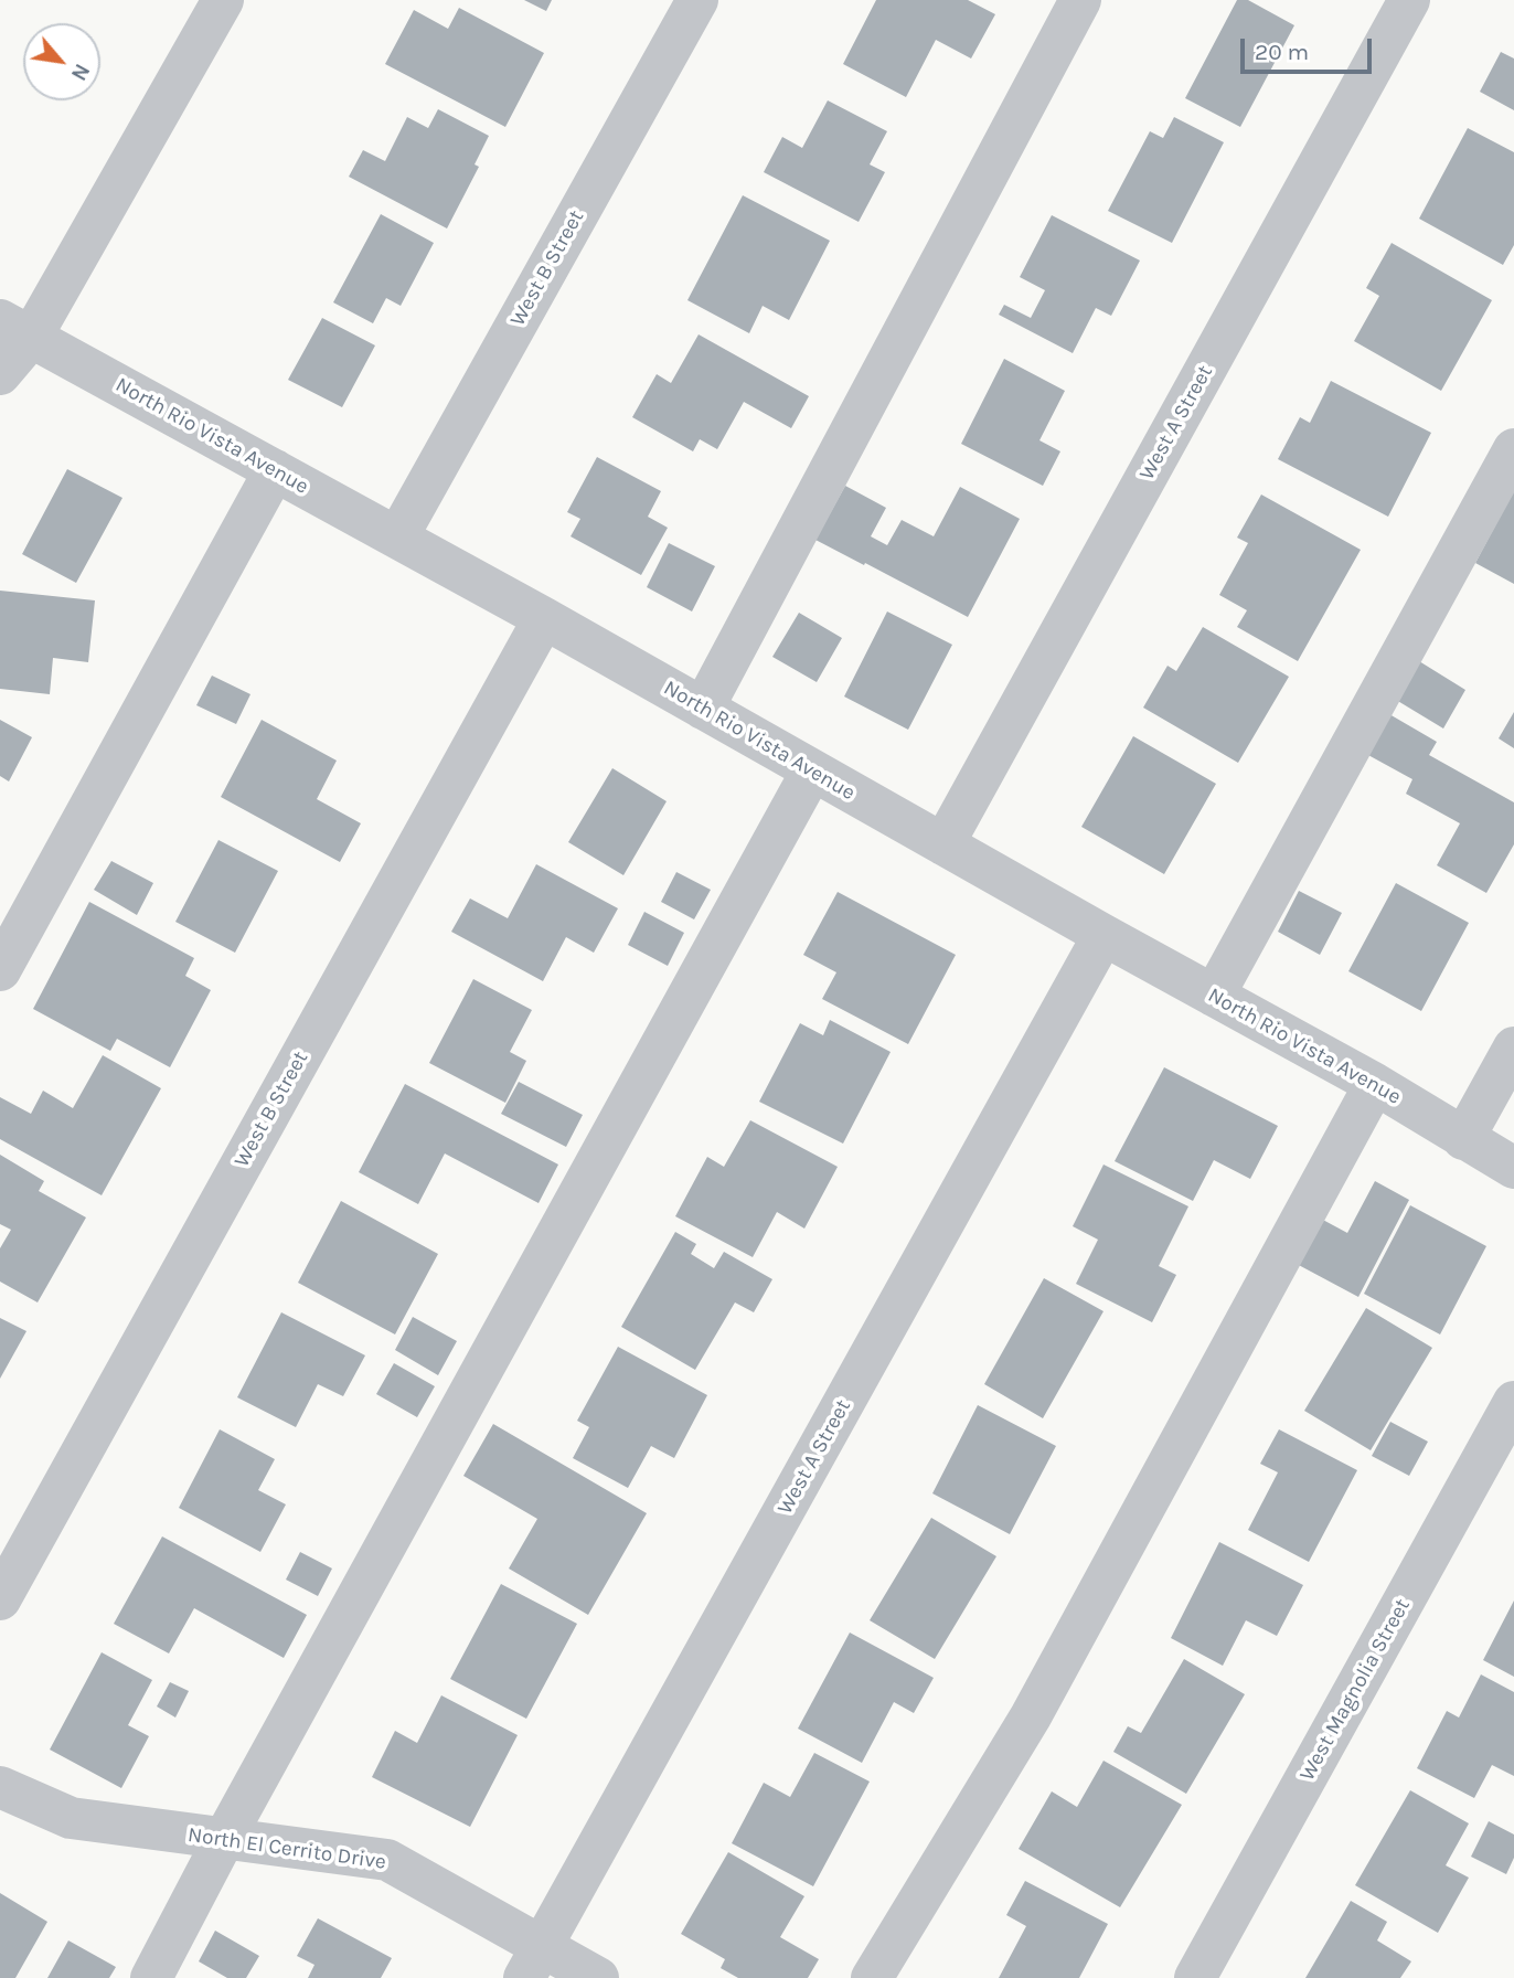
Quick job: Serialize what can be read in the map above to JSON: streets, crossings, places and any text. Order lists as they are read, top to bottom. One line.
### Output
{"streets":{"street":["West B Street","West A Street","North Rio Vista Avenue","West Magnolia Street","North El Cerrito Drive"]},"crossings":[["West B Street","North Rio Vista Avenue"],["West A Street","North Rio Vista Avenue"],["West A Street","North El Cerrito Drive"]],"scale_bar":"20 m","north":"bottom right"}
